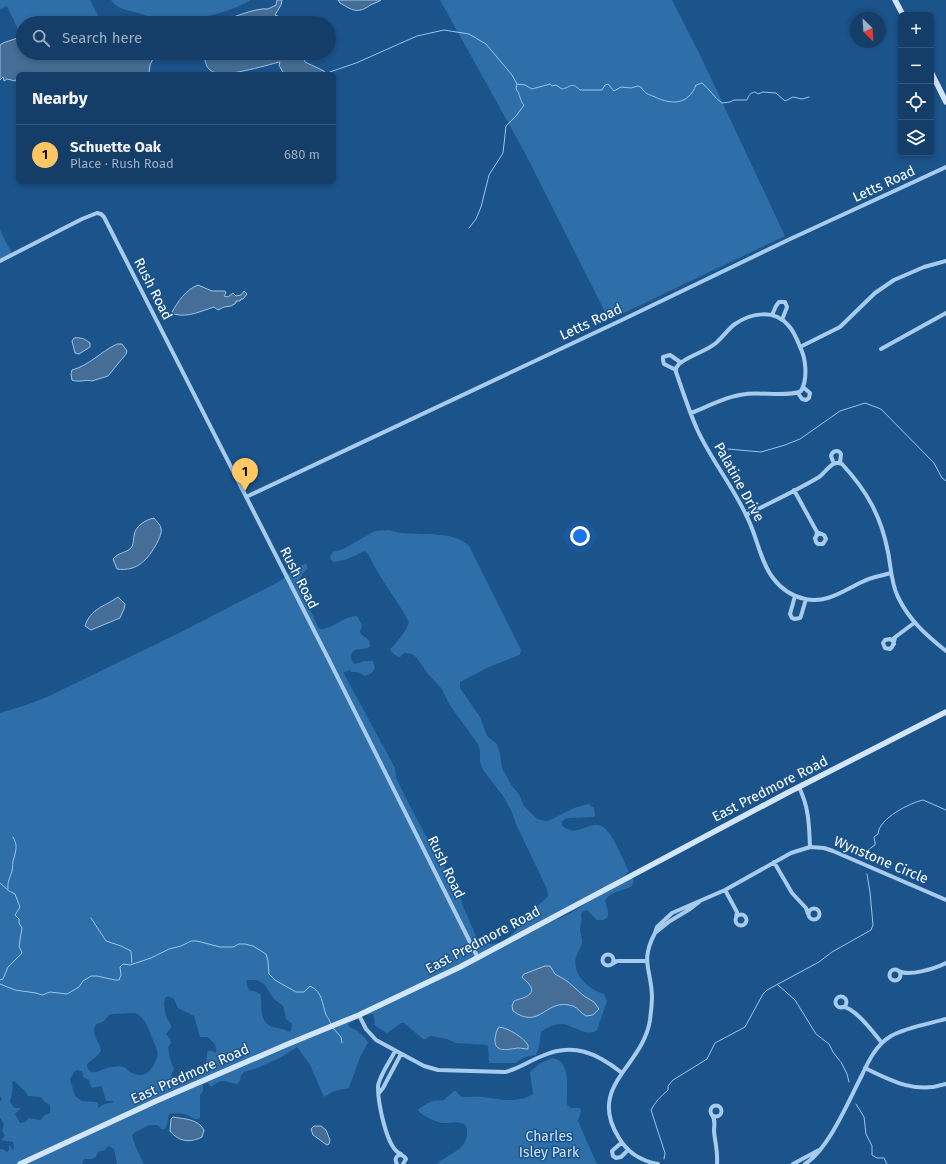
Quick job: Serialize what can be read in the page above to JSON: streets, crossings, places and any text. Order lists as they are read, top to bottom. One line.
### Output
{"streets":{"street":["Letts Road","Rush Road","Palatine Drive","East Predmore Road","Wynstone Circle"]},"crossings":[["Letts Road","Rush Road"],["Rush Road","East Predmore Road"]],"parks":["Charles Isley Park"],"north":"bottom right","page":{"map_buttons":["+","−"],"search":"Search here","heading":"Nearby","list":[{"mark":"1","name":"Schuette Oak","note":"Place · Rush Road","value":"680 m"}],"pins":"1"}}
